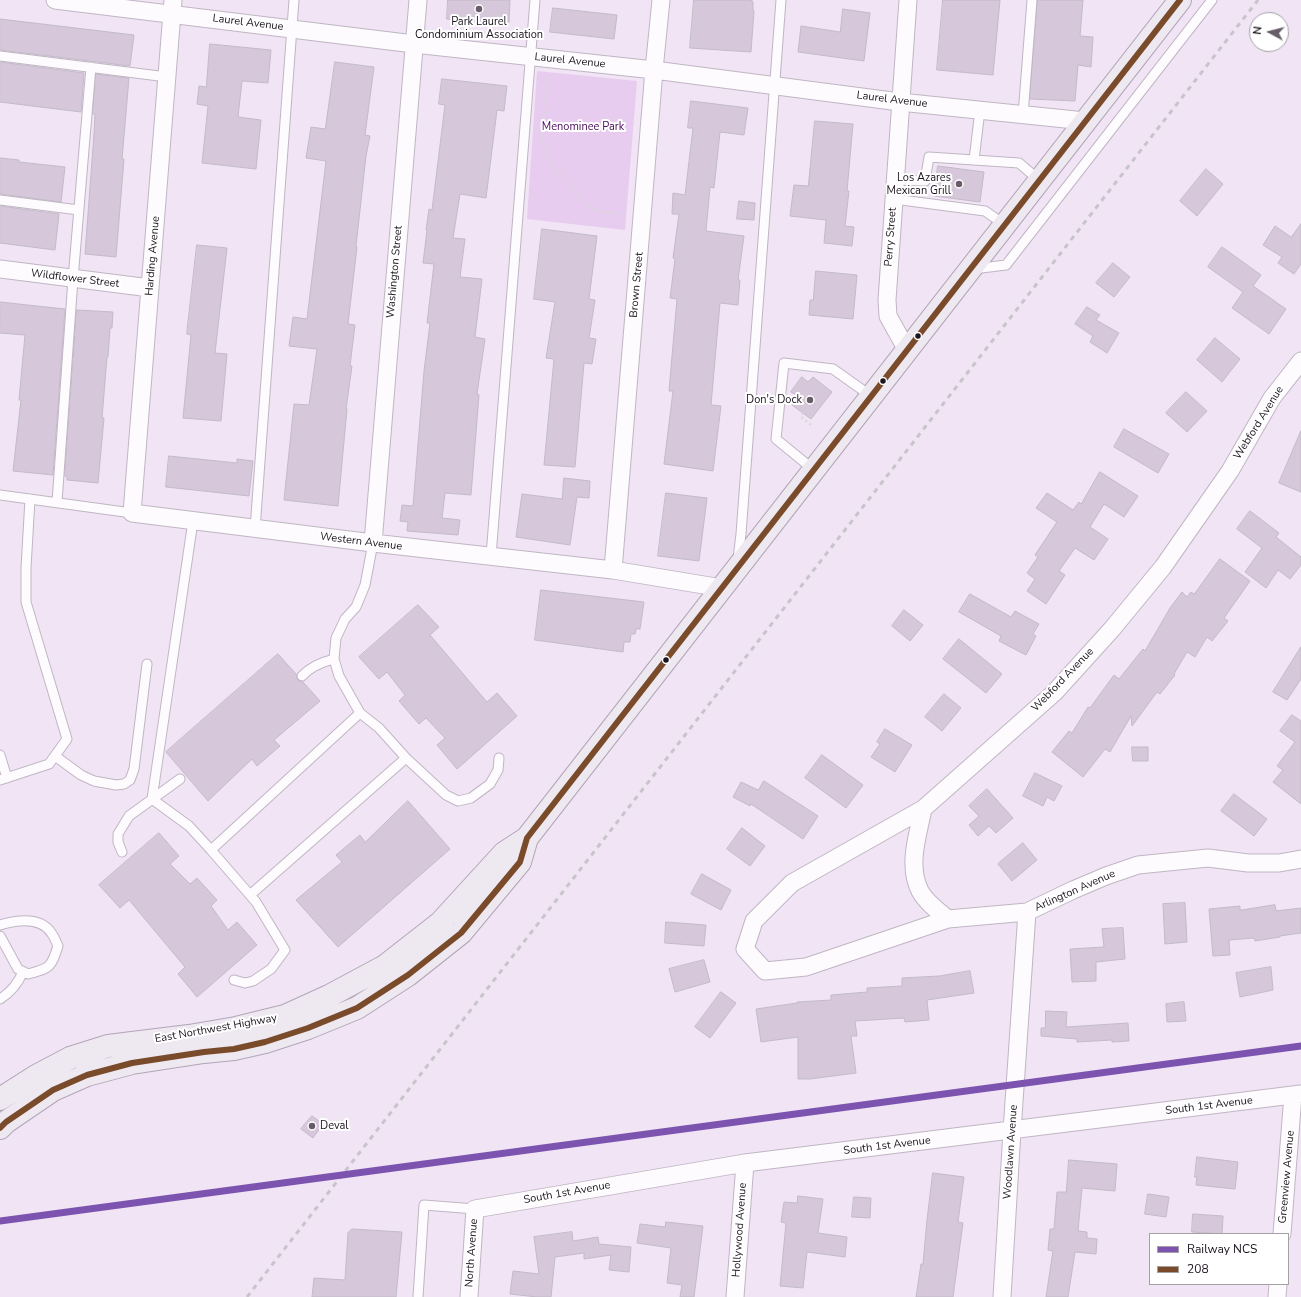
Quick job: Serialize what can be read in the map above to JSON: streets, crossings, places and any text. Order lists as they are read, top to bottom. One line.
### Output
{"streets":{"main road":["East Northwest Highway"],"street":["Laurel Avenue","Perry Street","Harding Avenue","Washington Street","Wildflower Street","Brown Street","Webford Avenue","Western Avenue","Arlington Avenue","South 1st Avenue","Woodlawn Avenue","Greenview Avenue","Hollywood Avenue","North Avenue"]},"crossings":[["Laurel Avenue","Perry Street"],["Laurel Avenue","Harding Avenue"],["Laurel Avenue","Washington Street"],["Laurel Avenue","Brown Street"],["Laurel Avenue","East Northwest Highway"],["Perry Street","East Northwest Highway"],["Harding Avenue","Wildflower Street"],["Harding Avenue","Western Avenue"],["Washington Street","Western Avenue"],["Brown Street","Western Avenue"],["Webford Avenue","Arlington Avenue"],["Western Avenue","East Northwest Highway"],["Arlington Avenue","Woodlawn Avenue"],["South 1st Avenue","Woodlawn Avenue"],["South 1st Avenue","Greenview Avenue"],["South 1st Avenue","Hollywood Avenue"],["South 1st Avenue","North Avenue"]],"parks":["Menominee Park"],"places":["Park Laurel Condominium Association","Los Azares Mexican Grill","Don's Dock","Deval"],"lines":["transit line 208","rail line NCS"],"legend":["Railway NCS","208"],"north":"left"}
